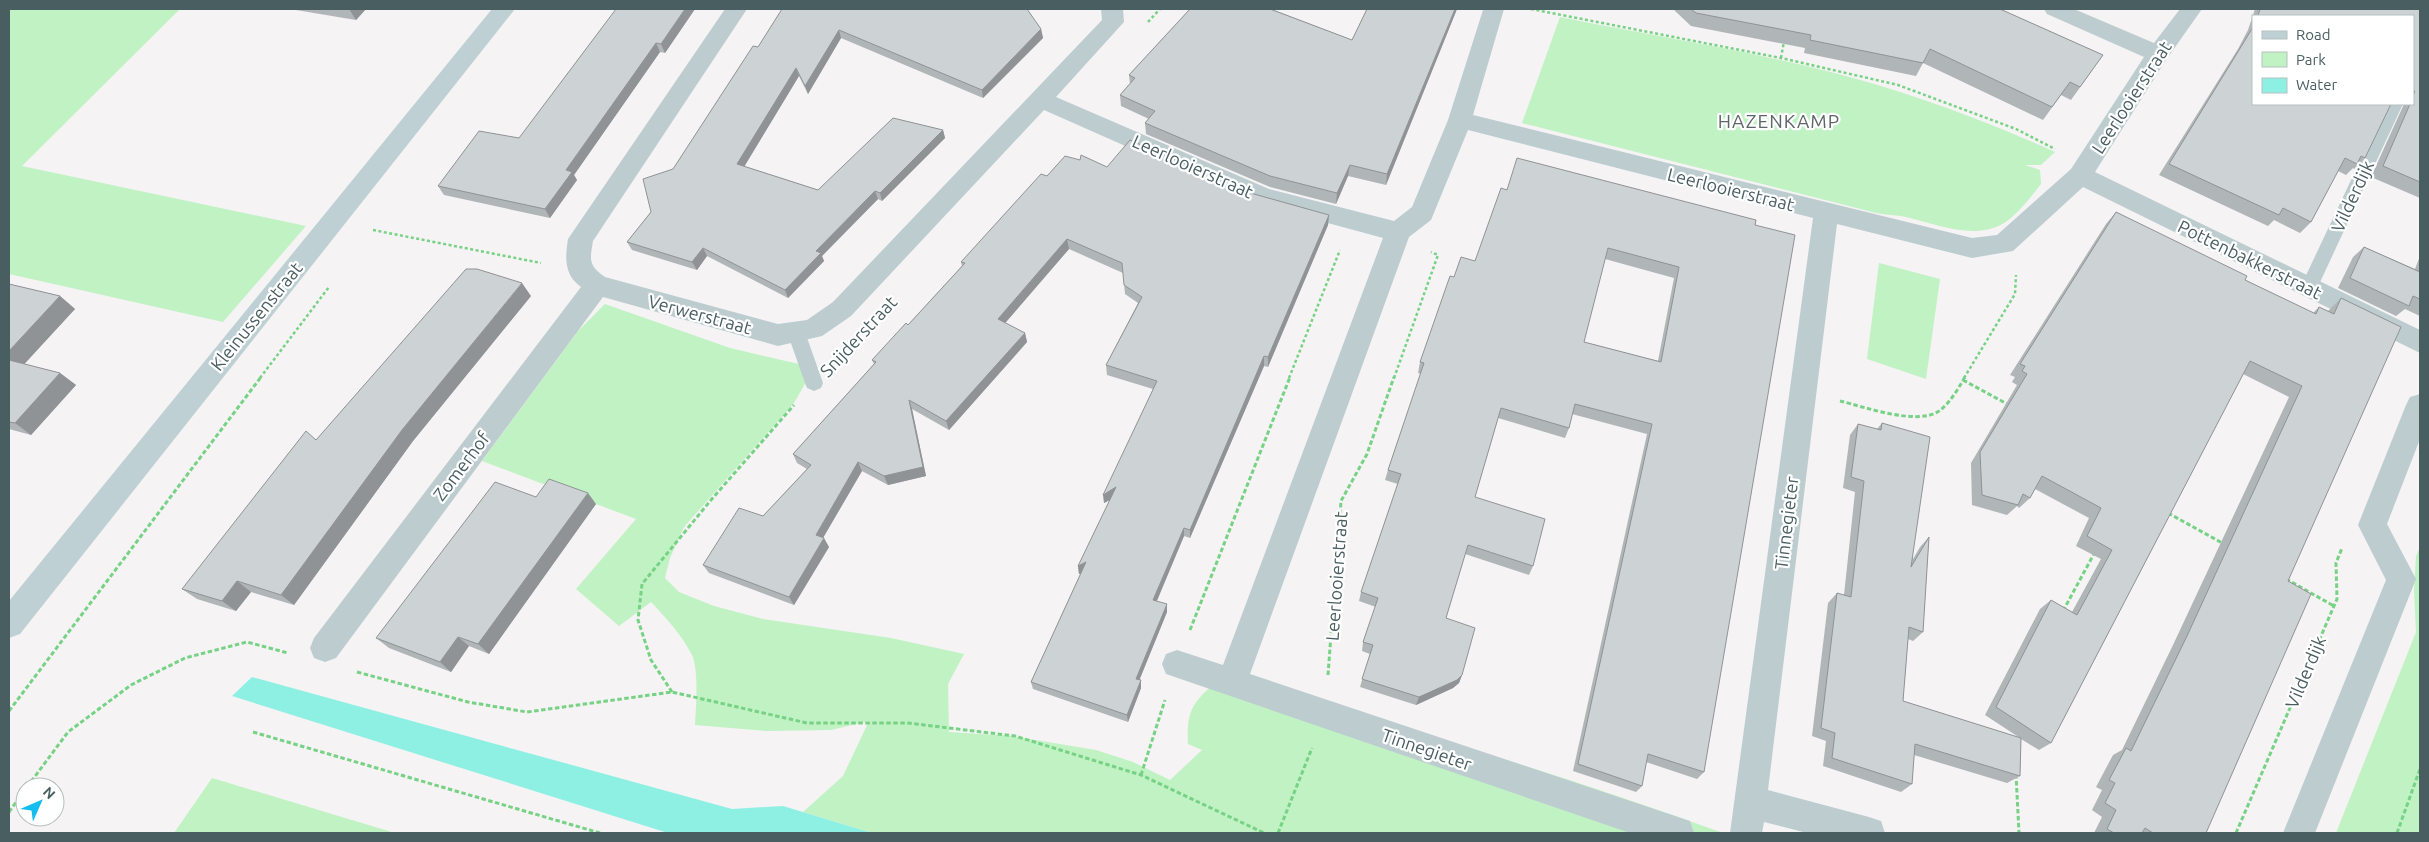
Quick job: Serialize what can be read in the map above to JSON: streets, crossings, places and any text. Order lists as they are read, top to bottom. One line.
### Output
{"streets":{"street":["Leerlooierstraat","Pottenbakkerstraat","Verwerstraat","Kleinussenstraat","Zomerhof","Tinnegieter"],"lane":["Vilderdijk"],"path":["Snijderstraat"]},"crossings":[["Leerlooierstraat","Pottenbakkerstraat"],["Leerlooierstraat","Verwerstraat"],["Leerlooierstraat","Tinnegieter"],["Vilderdijk","Pottenbakkerstraat"],["Verwerstraat","Zomerhof"]],"districts":["HAZENKAMP"],"legend":["Road","Park","Water"],"north":"top right"}
